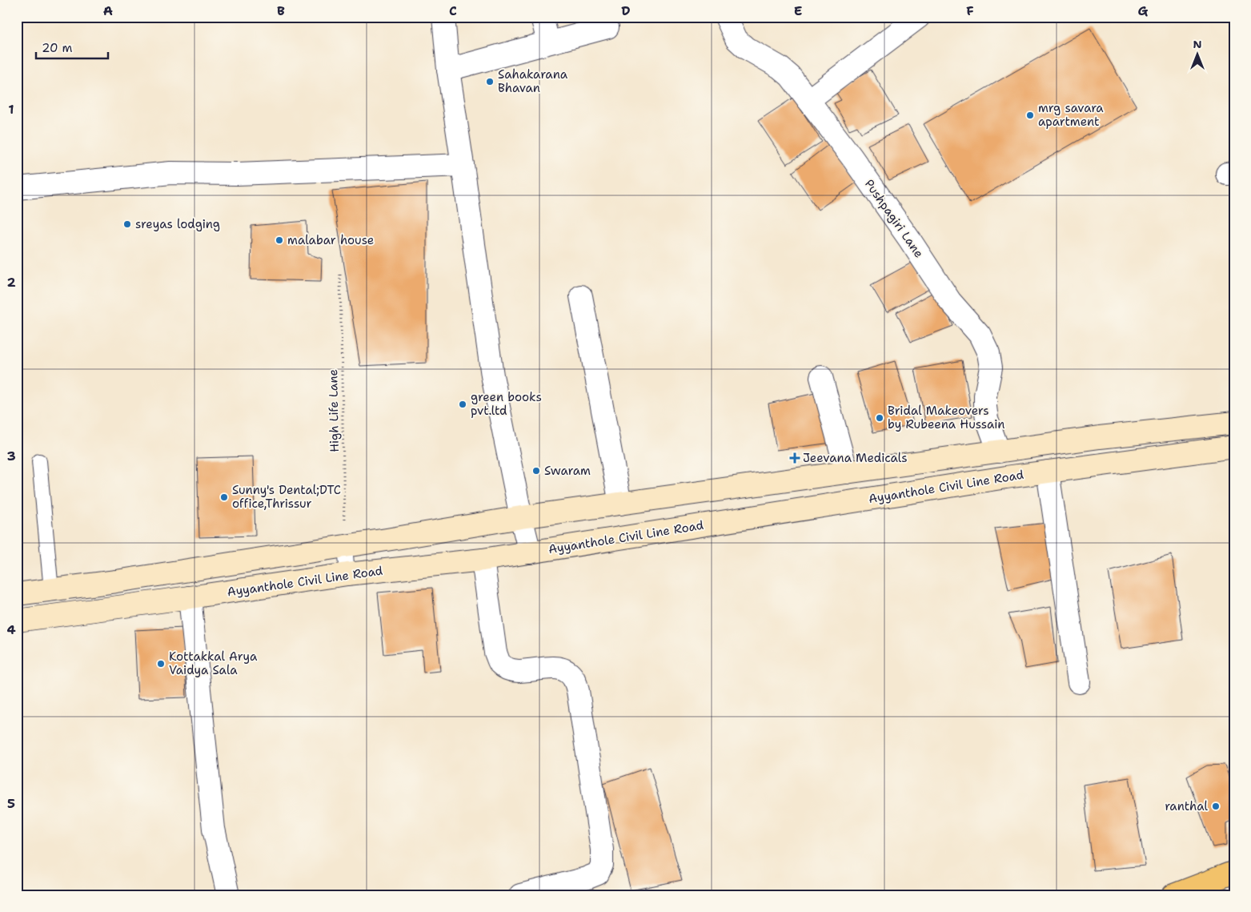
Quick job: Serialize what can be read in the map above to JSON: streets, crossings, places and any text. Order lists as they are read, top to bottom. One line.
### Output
{"streets":{"main road":["Ayyanthole Civil Line Road"],"street":["Pushpagiri Lane"],"path":["High Life Lane"]},"places":{"other":["Sahakarana Bhavan","mrg savara apartment","sreyas lodging","malabar house","green books pvt.ltd","Bridal Makeovers by Rubeena Hussain","Swaram","Sunny's Dental;DTC office,Thrissur","Kottakkal Arya Vaidya Sala","ranthal"],"health":["Jeevana Medicals"]},"scale_bar":"20 m","north":"top","grid":{"columns":["A","B","C","D","E","F","G"],"rows":["1","2","3","4","5"]}}
